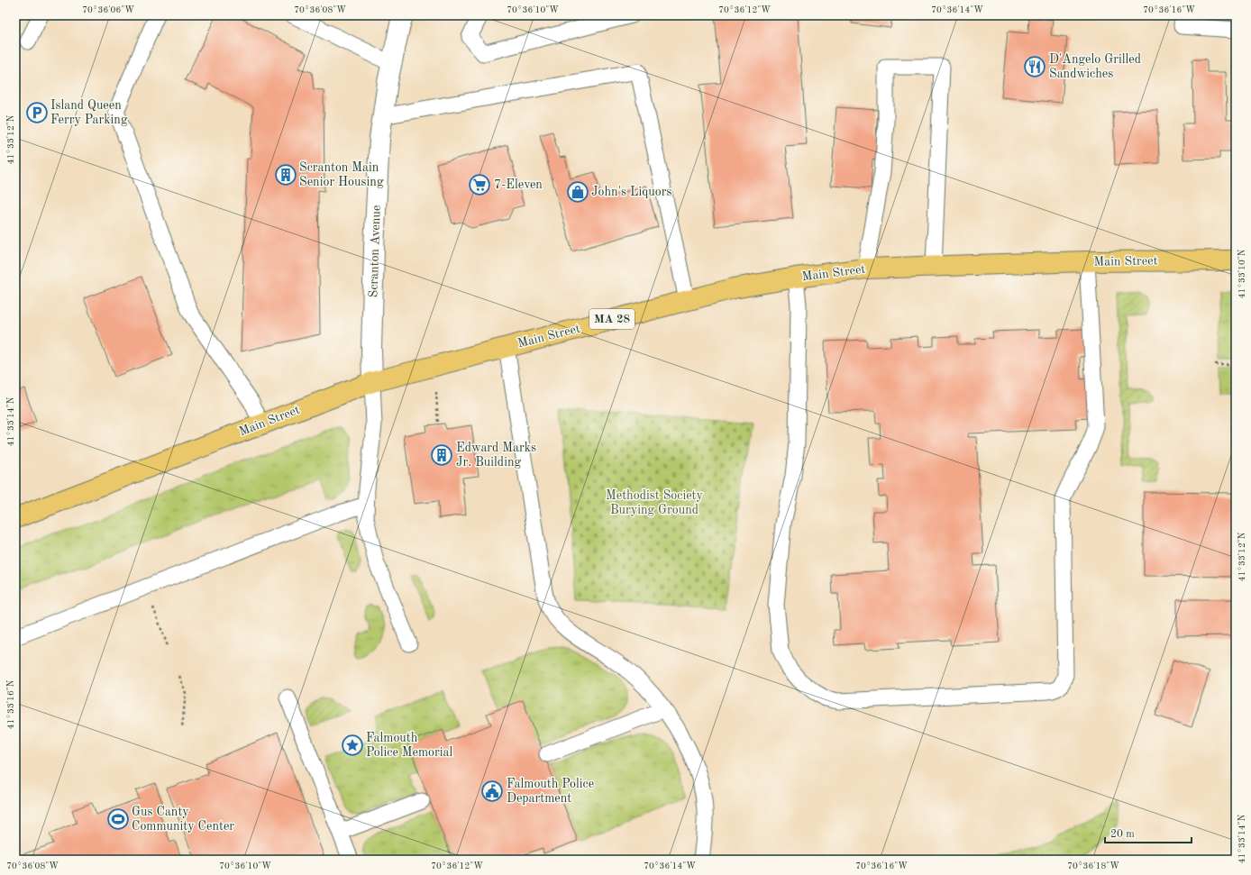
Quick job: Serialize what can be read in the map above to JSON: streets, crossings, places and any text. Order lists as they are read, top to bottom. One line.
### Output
{"streets":{"main road":["Main Street","MA 28"],"street":["Scranton Avenue"]},"crossings":[["Scranton Avenue","Main Street"]],"parks":["Methodist Society Burying Ground"],"places":{"restaurant":["D'Angelo Grilled Sandwiches"],"parking":["Island Queen Ferry Parking"],"building":["Scranton Main Senior Housing","Edward Marks Jr. Building"],"supermarket":["7-Eleven"],"shop":["John's Liquors"],"place":["Falmouth Police Memorial"],"public building":["Falmouth Police Department"],"sports":["Gus Canty Community Center"]},"scale_bar":"20 m","coordinates":["70°36'06\"W","70°36'08\"W","70°36'10\"W","70°36'12\"W","70°36'14\"W","70°36'16\"W","41°33'12\"N","41°33'10\"N","41°33'14\"N","41°33'16\"N","70°36'18\"W"]}
